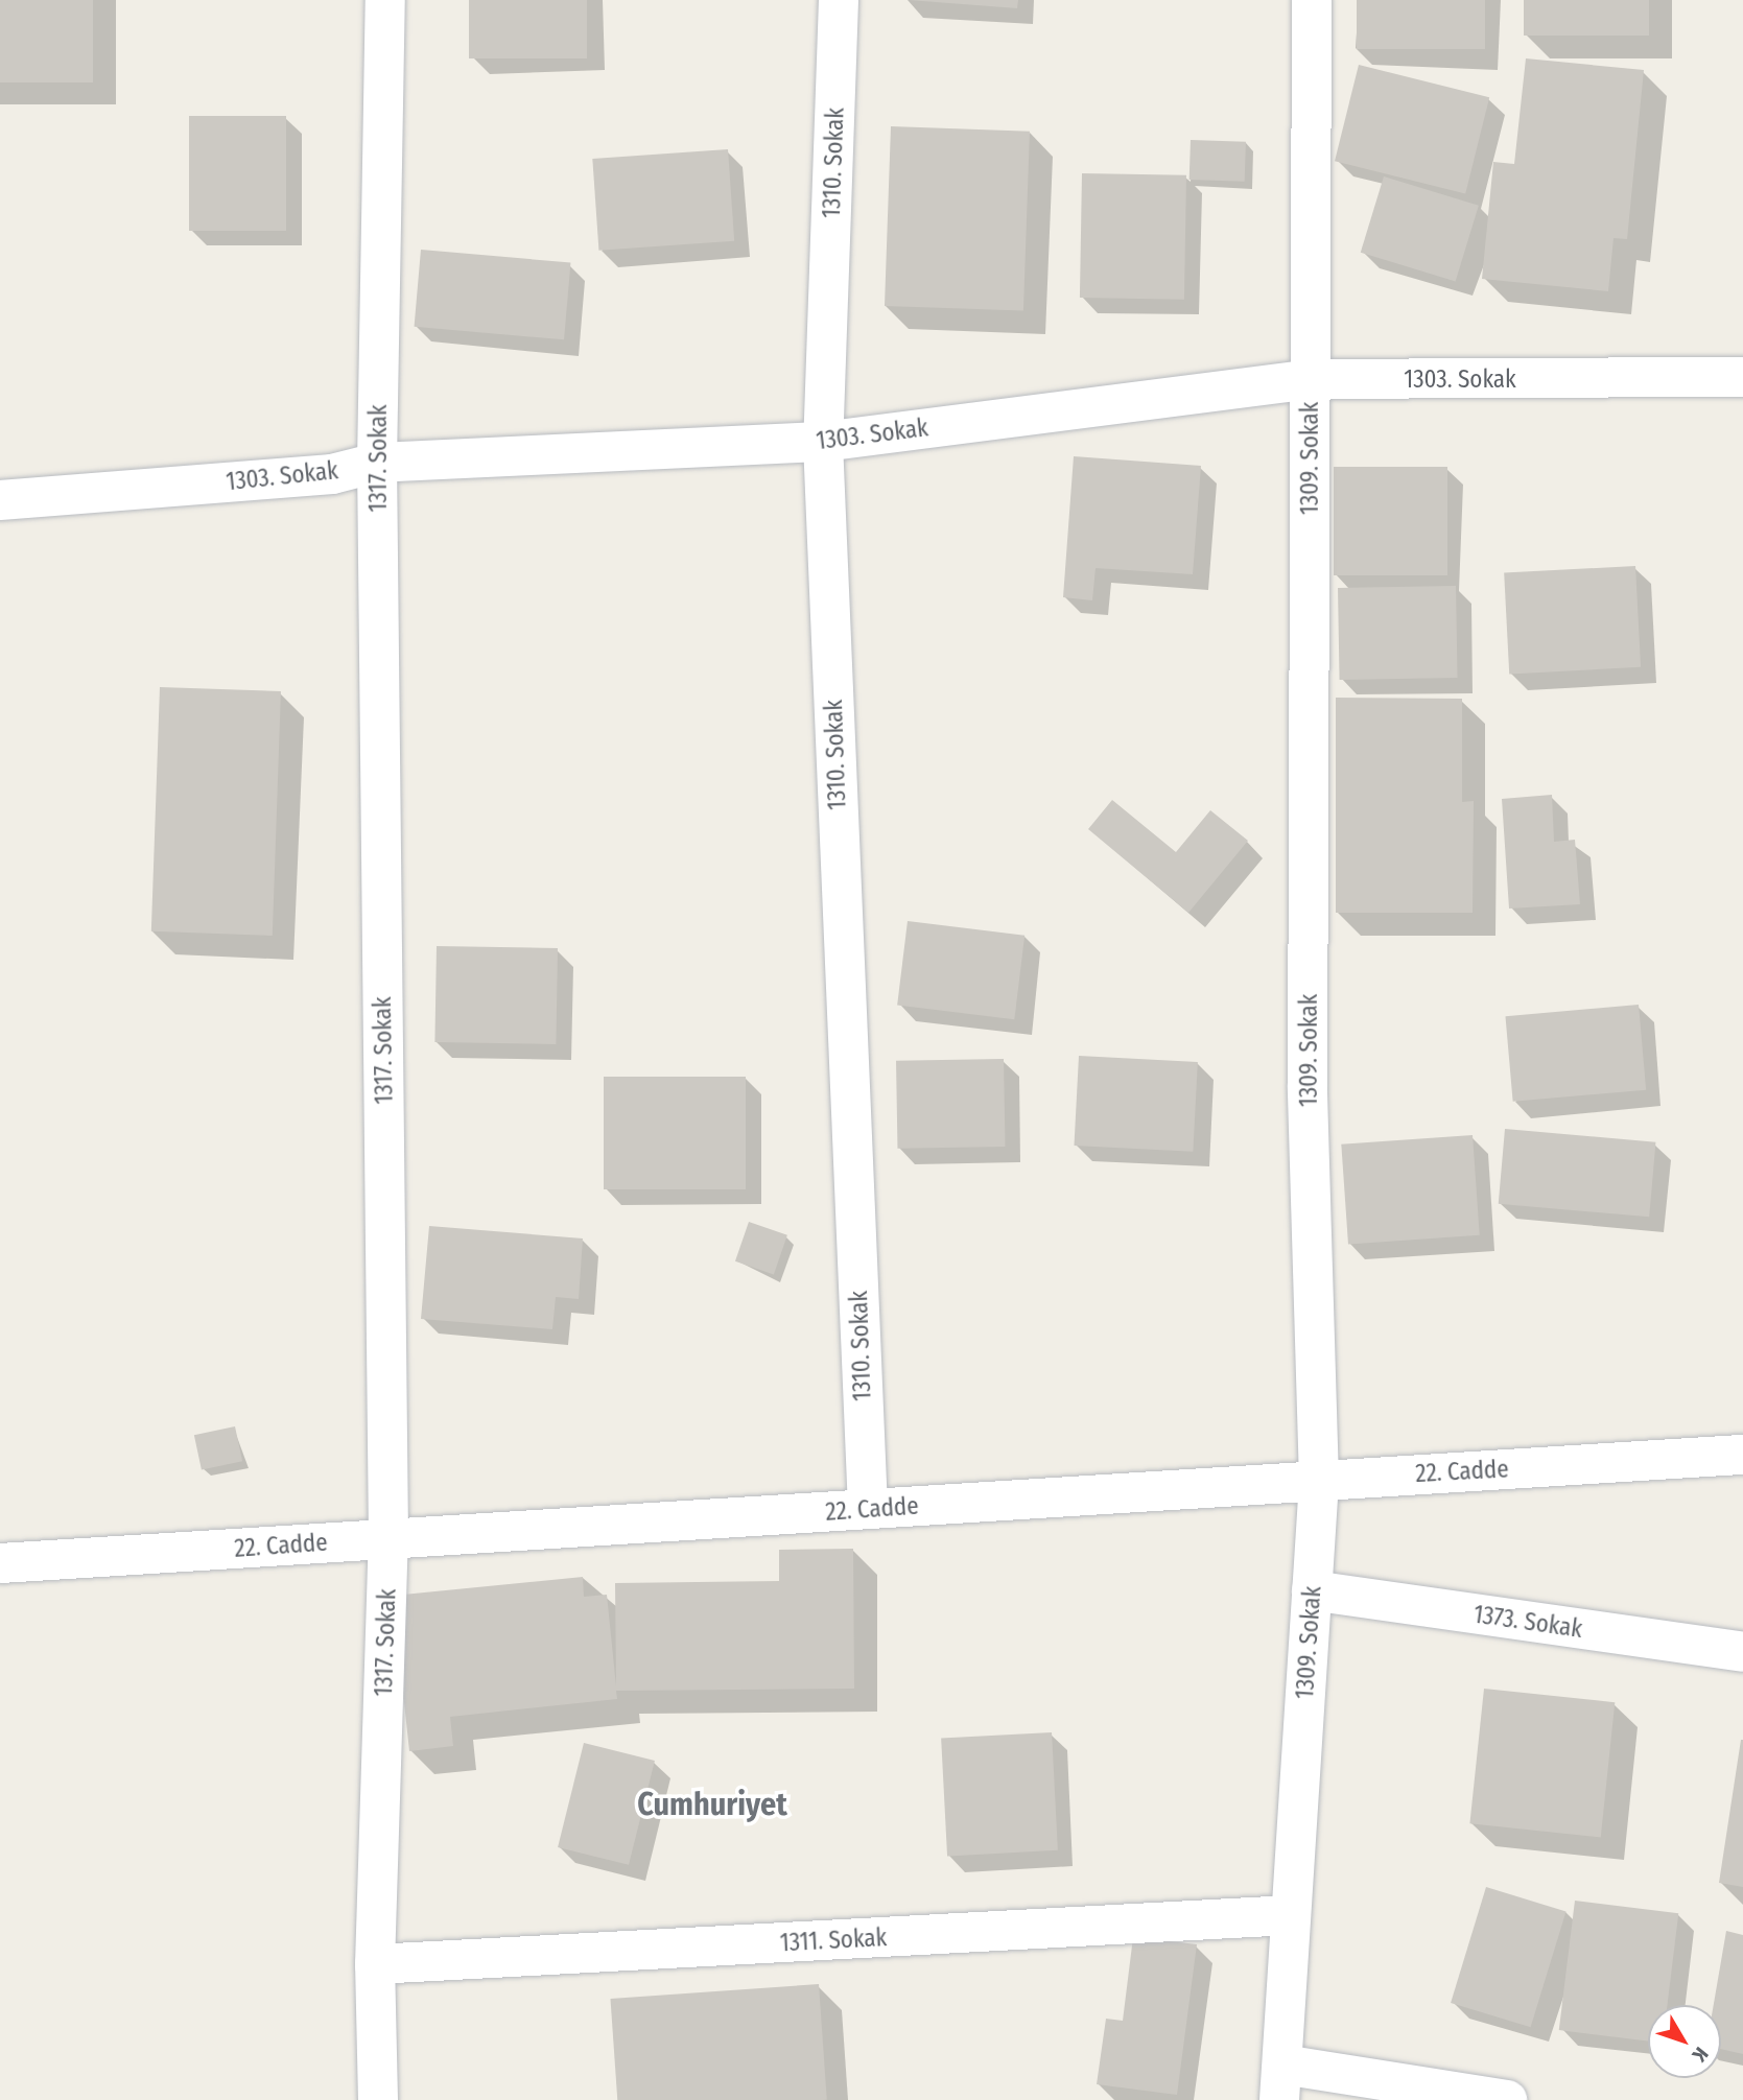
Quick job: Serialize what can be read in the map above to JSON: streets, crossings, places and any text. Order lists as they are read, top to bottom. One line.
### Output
{"streets":{"street":["1310. Sokak","1303. Sokak","1317. Sokak","1309. Sokak","22. Cadde","1373. Sokak","1311. Sokak"]},"crossings":[["1310. Sokak","1303. Sokak"],["1310. Sokak","22. Cadde"],["1303. Sokak","1317. Sokak"],["1303. Sokak","1309. Sokak"],["1317. Sokak","22. Cadde"],["1317. Sokak","1311. Sokak"],["1309. Sokak","22. Cadde"],["1309. Sokak","1373. Sokak"],["1309. Sokak","1311. Sokak"]],"districts":["Cumhuriyet"],"north":"bottom right"}
